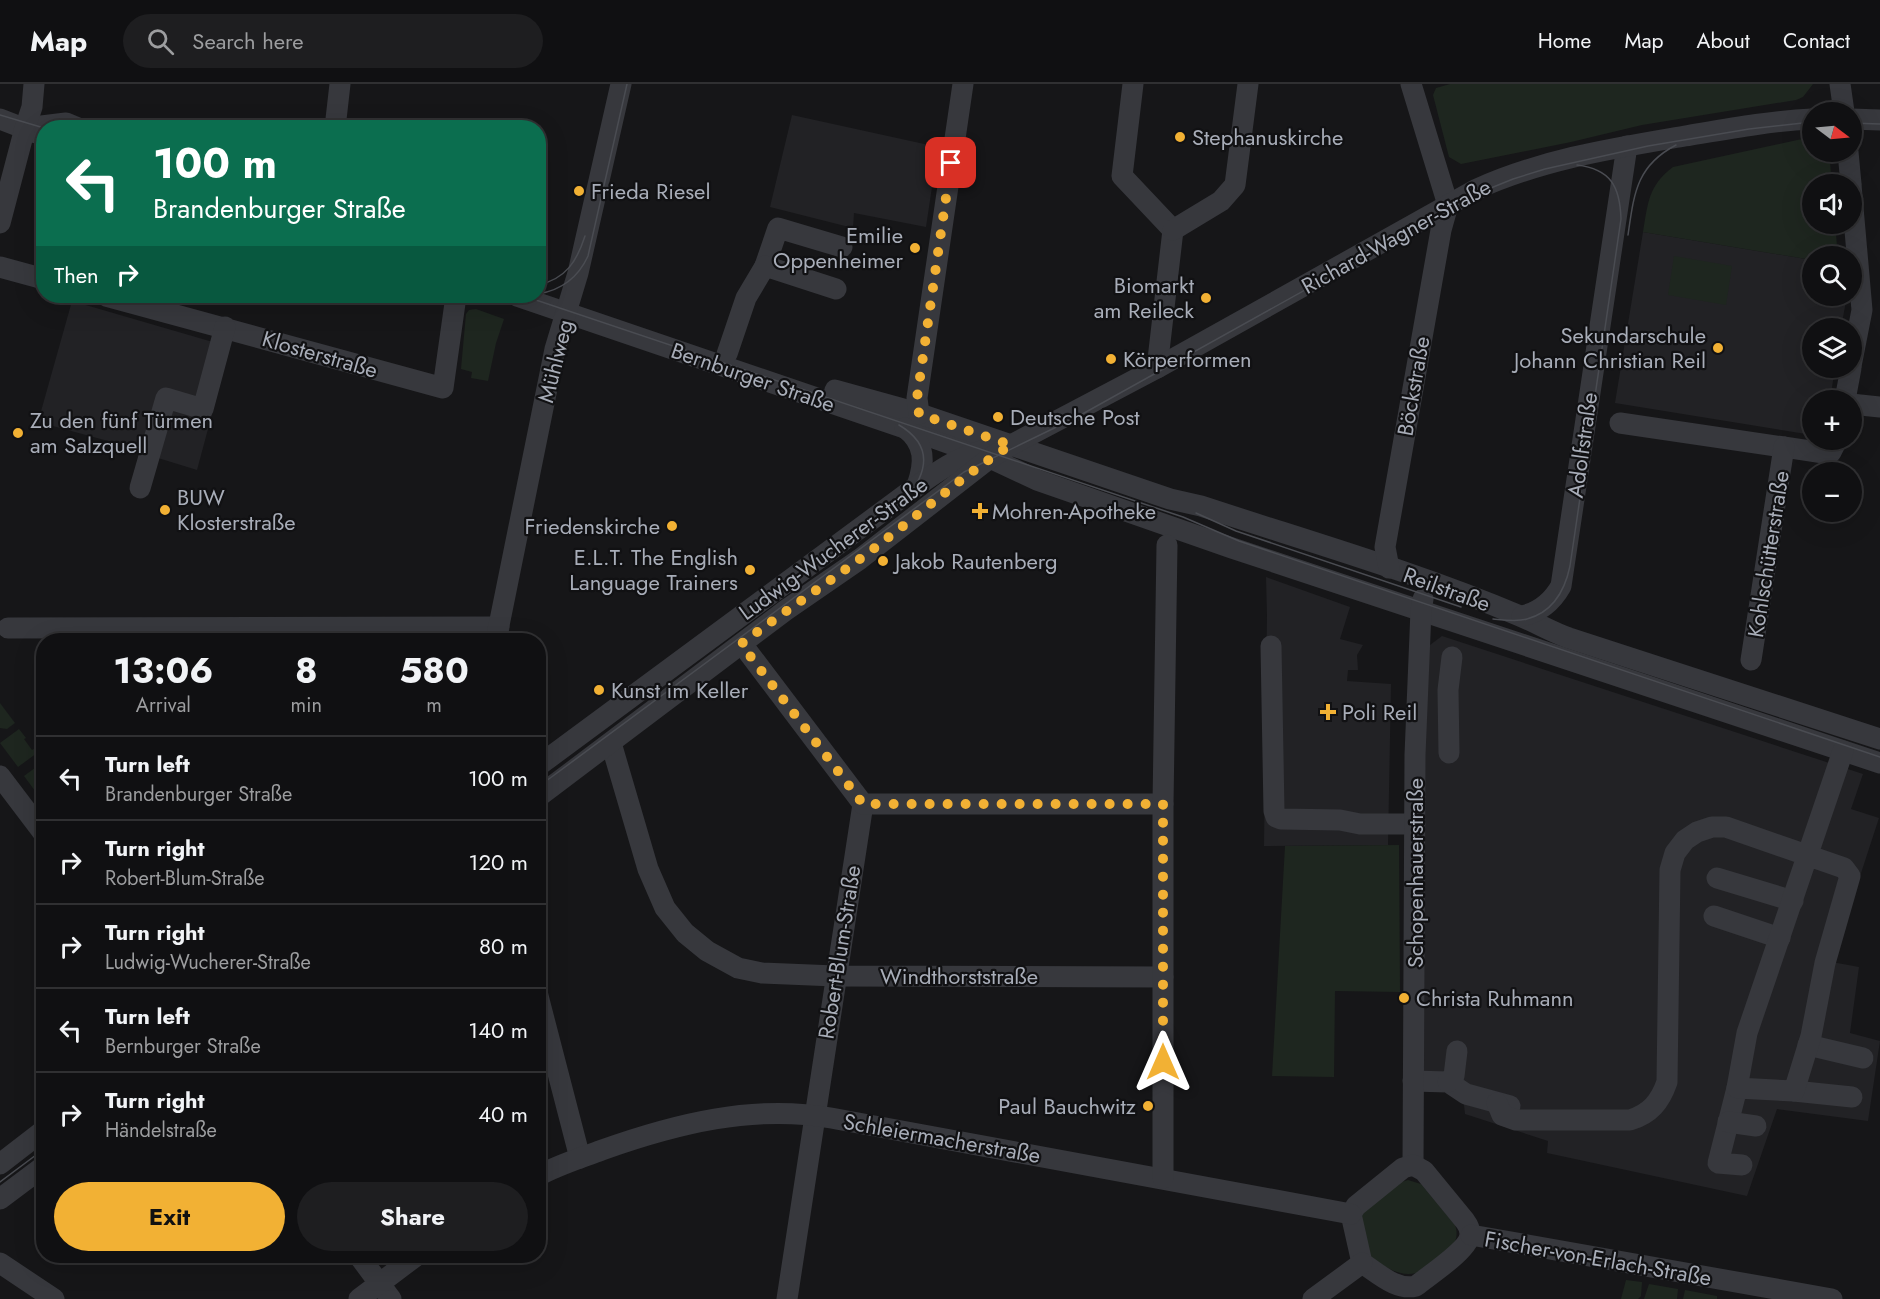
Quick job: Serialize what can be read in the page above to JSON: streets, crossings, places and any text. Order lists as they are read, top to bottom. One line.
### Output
{"streets":{"street":["Richard-Wagner-Straße","Klosterstraße","Mühlweg","Bernburger Straße","Böckstraße","Adolfstraße","Ludwig-Wucherer-Straße","Kohlschütterstraße","Reilstraße","Schopenhauerstraße","Robert-Blum-Straße","Windthorststraße","Schleiermacherstraße","Fischer-von-Erlach-Straße"]},"crossings":[["Richard-Wagner-Straße","Bernburger Straße"],["Richard-Wagner-Straße","Böckstraße"],["Richard-Wagner-Straße","Adolfstraße"],["Richard-Wagner-Straße","Ludwig-Wucherer-Straße"],["Richard-Wagner-Straße","Reilstraße"],["Mühlweg","Bernburger Straße"],["Bernburger Straße","Ludwig-Wucherer-Straße"],["Bernburger Straße","Reilstraße"],["Böckstraße","Reilstraße"],["Adolfstraße","Reilstraße"],["Ludwig-Wucherer-Straße","Reilstraße"],["Ludwig-Wucherer-Straße","Windthorststraße"],["Reilstraße","Schopenhauerstraße"],["Schopenhauerstraße","Schleiermacherstraße"],["Schopenhauerstraße","Fischer-von-Erlach-Straße"],["Robert-Blum-Straße","Windthorststraße"],["Robert-Blum-Straße","Schleiermacherstraße"],["Schleiermacherstraße","Fischer-von-Erlach-Straße"]],"places":{"other":["Stephanuskirche","Frieda Riesel","Emilie Oppenheimer","Biomarkt am Reileck","Sekundarschule Johann Christian Reil","Körperformen","Deutsche Post","Zu den fünf Türmen am Salzquell","BUW Klosterstraße","Friedenskirche","Jakob Rautenberg","E.L.T. The English Language Trainers","Kunst im Keller","Christa Ruhmann","Paul Bauchwitz"],"health":["Mohren-Apotheke","Poli Reil"]},"north":"right","page":{"header":"Map","search":"Search here","nav":["Home","Map","About","Contact"],"map_buttons":["+","−"],"turn":["100 m","Brandenburger Straße"],"then":"Then","eta":["13:06","Arrival","8","min","580","m"],"list":[{"name":"Turn left","note":"Brandenburger Straße","value":"100 m"},{"name":"Turn right","note":"Robert-Blum-Straße","value":"120 m"},{"name":"Turn right","note":"Ludwig-Wucherer-Straße","value":"80 m"},{"name":"Turn left","note":"Bernburger Straße","value":"140 m"},{"name":"Turn right","note":"Händelstraße","value":"40 m"}],"buttons":["Exit","Share"]}}
